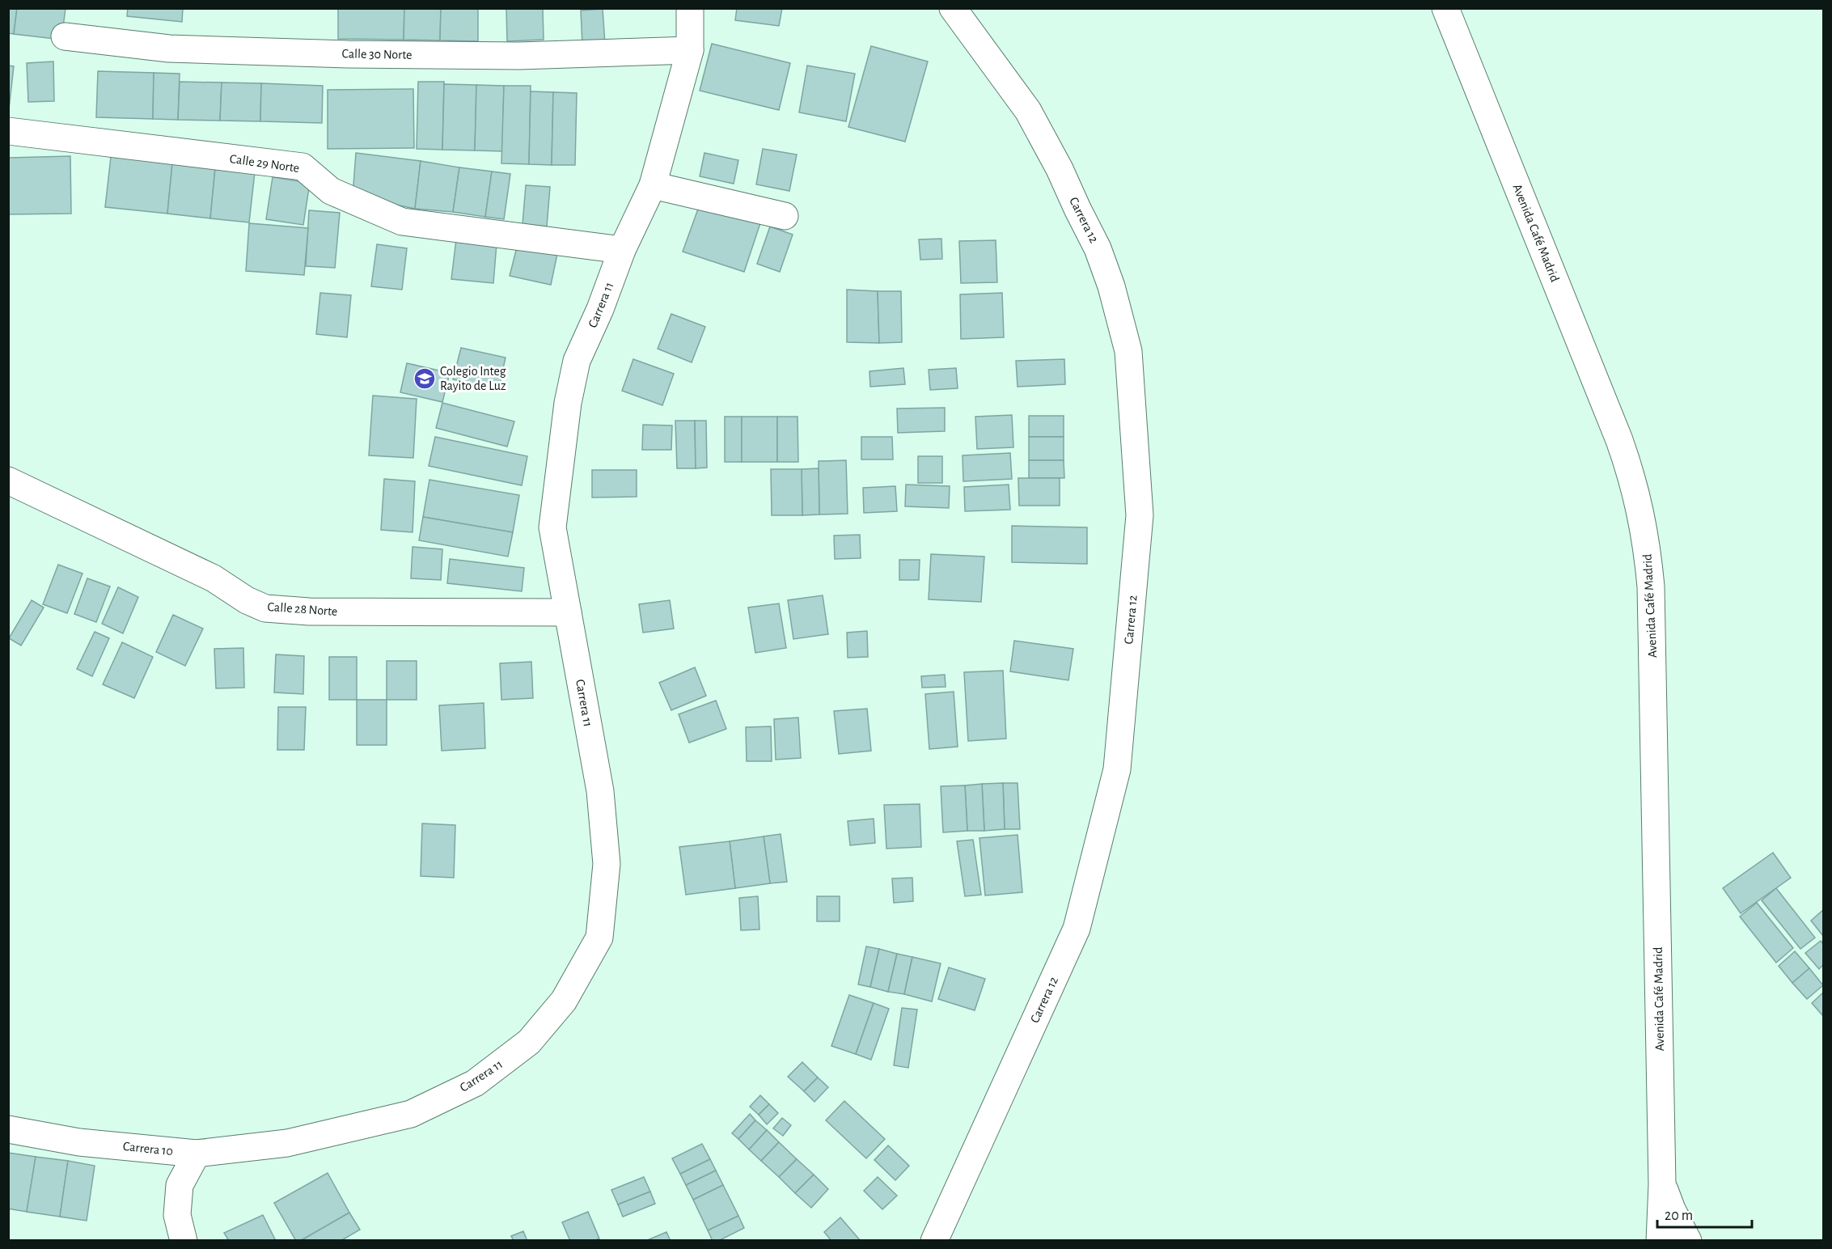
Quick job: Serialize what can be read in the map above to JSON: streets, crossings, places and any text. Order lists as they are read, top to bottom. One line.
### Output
{"streets":{"street":["Calle 30 Norte","Calle 29 Norte","Carrera 12","Avenida Café Madrid","Carrera 11","Calle 28 Norte","Carrera 10"]},"crossings":[["Calle 30 Norte","Carrera 11"],["Calle 29 Norte","Carrera 11"],["Carrera 11","Calle 28 Norte"],["Carrera 11","Carrera 10"]],"places":{"school or university":["Colegio Integ Rayito de Luz"]},"scale_bar":"20 m"}
